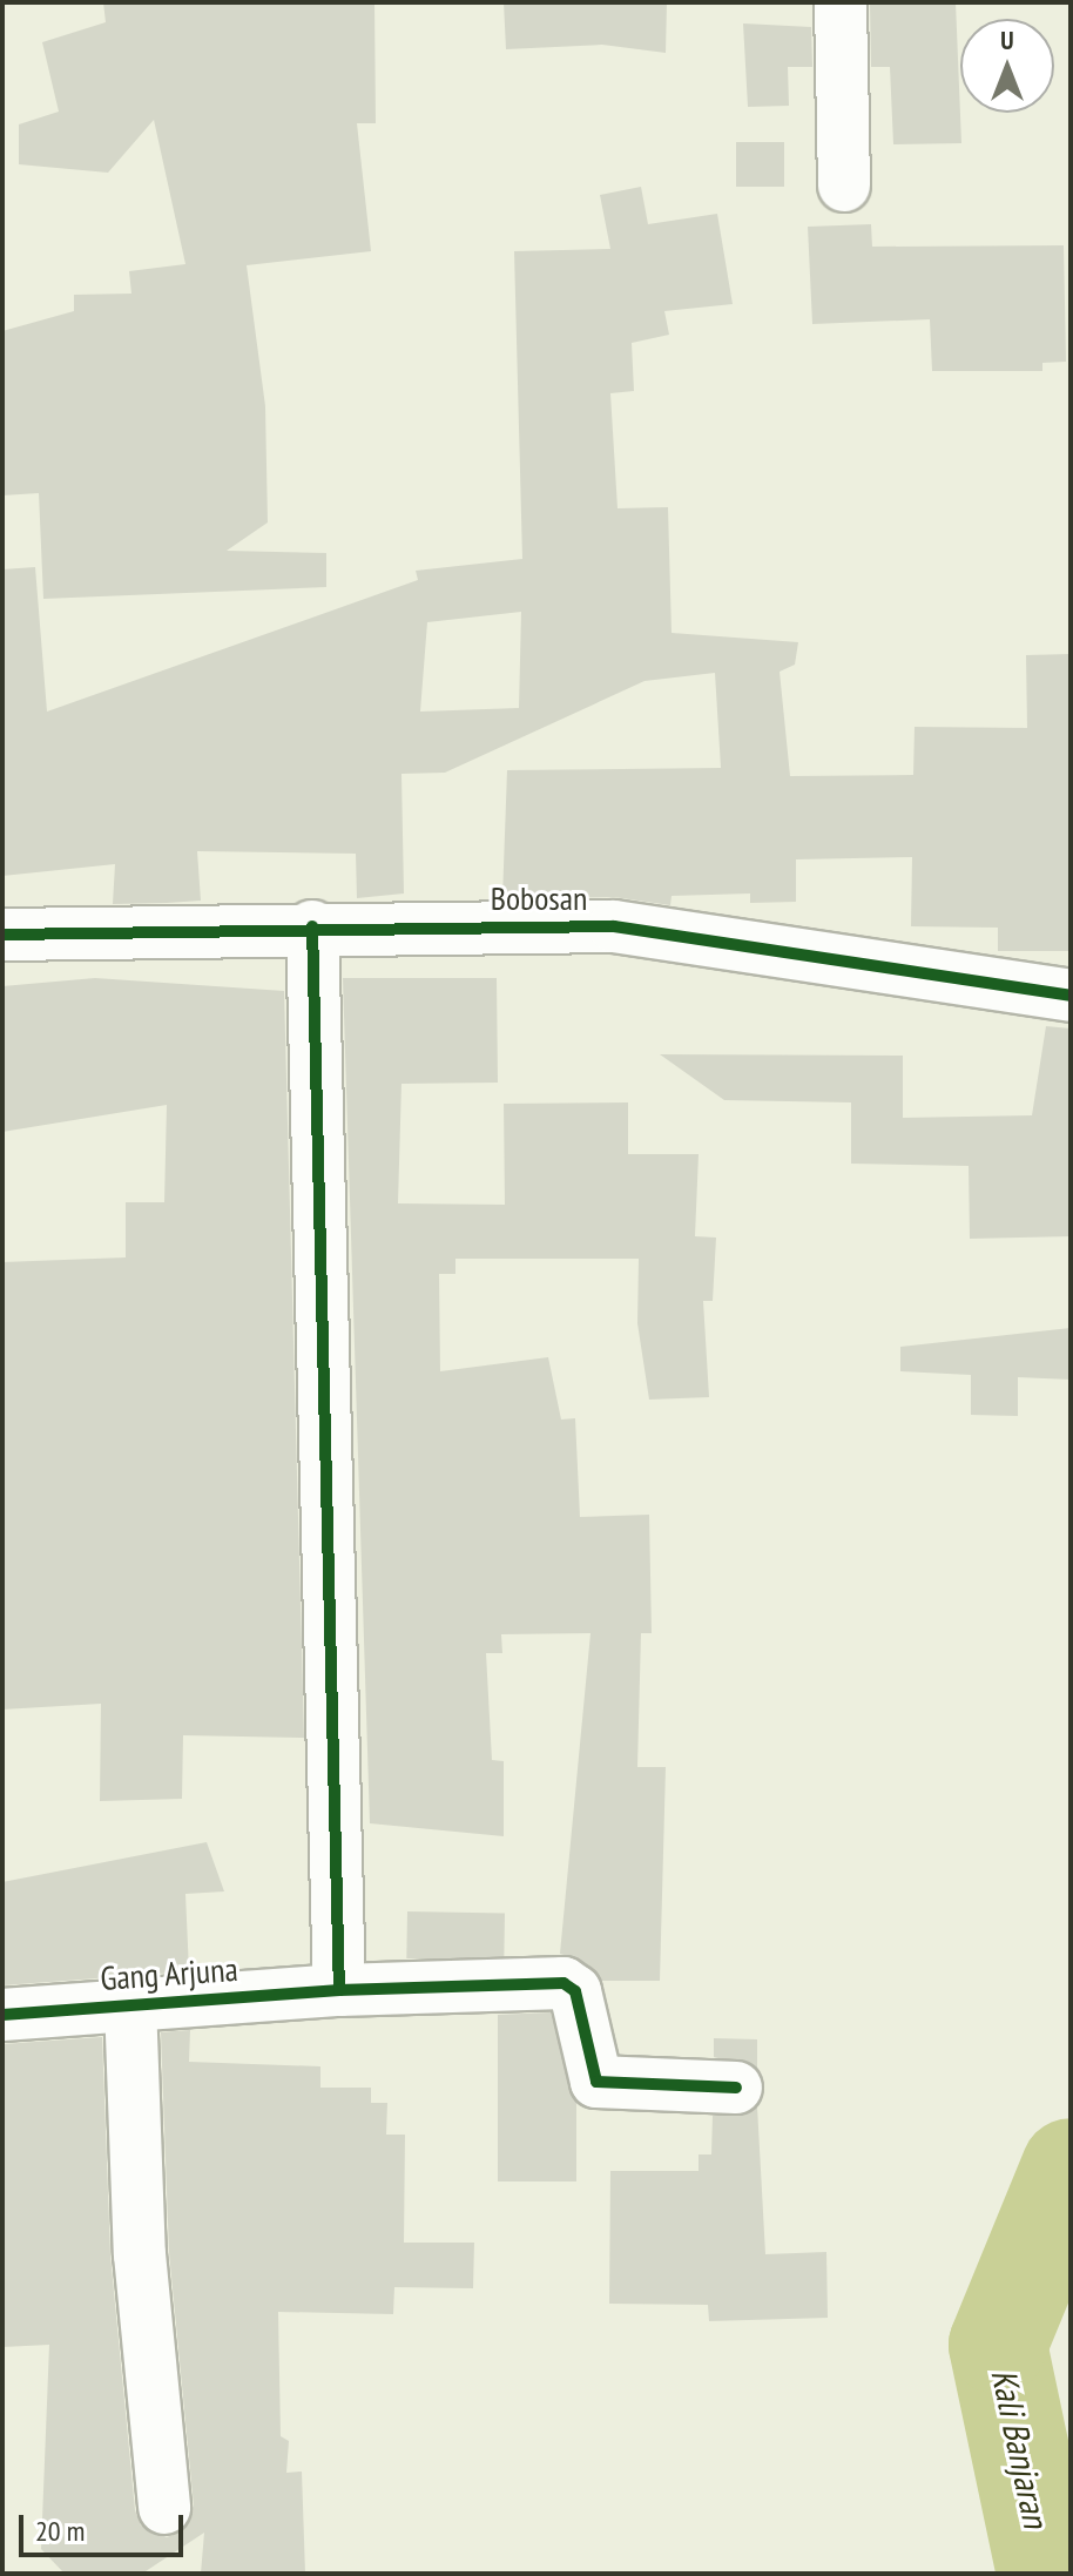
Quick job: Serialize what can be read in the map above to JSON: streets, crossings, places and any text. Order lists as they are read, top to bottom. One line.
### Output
{"streets":{"street":["Bobosan","Gang Arjuna"]},"water":["Kali Banjaran"],"scale_bar":"20 m","north":"top"}
